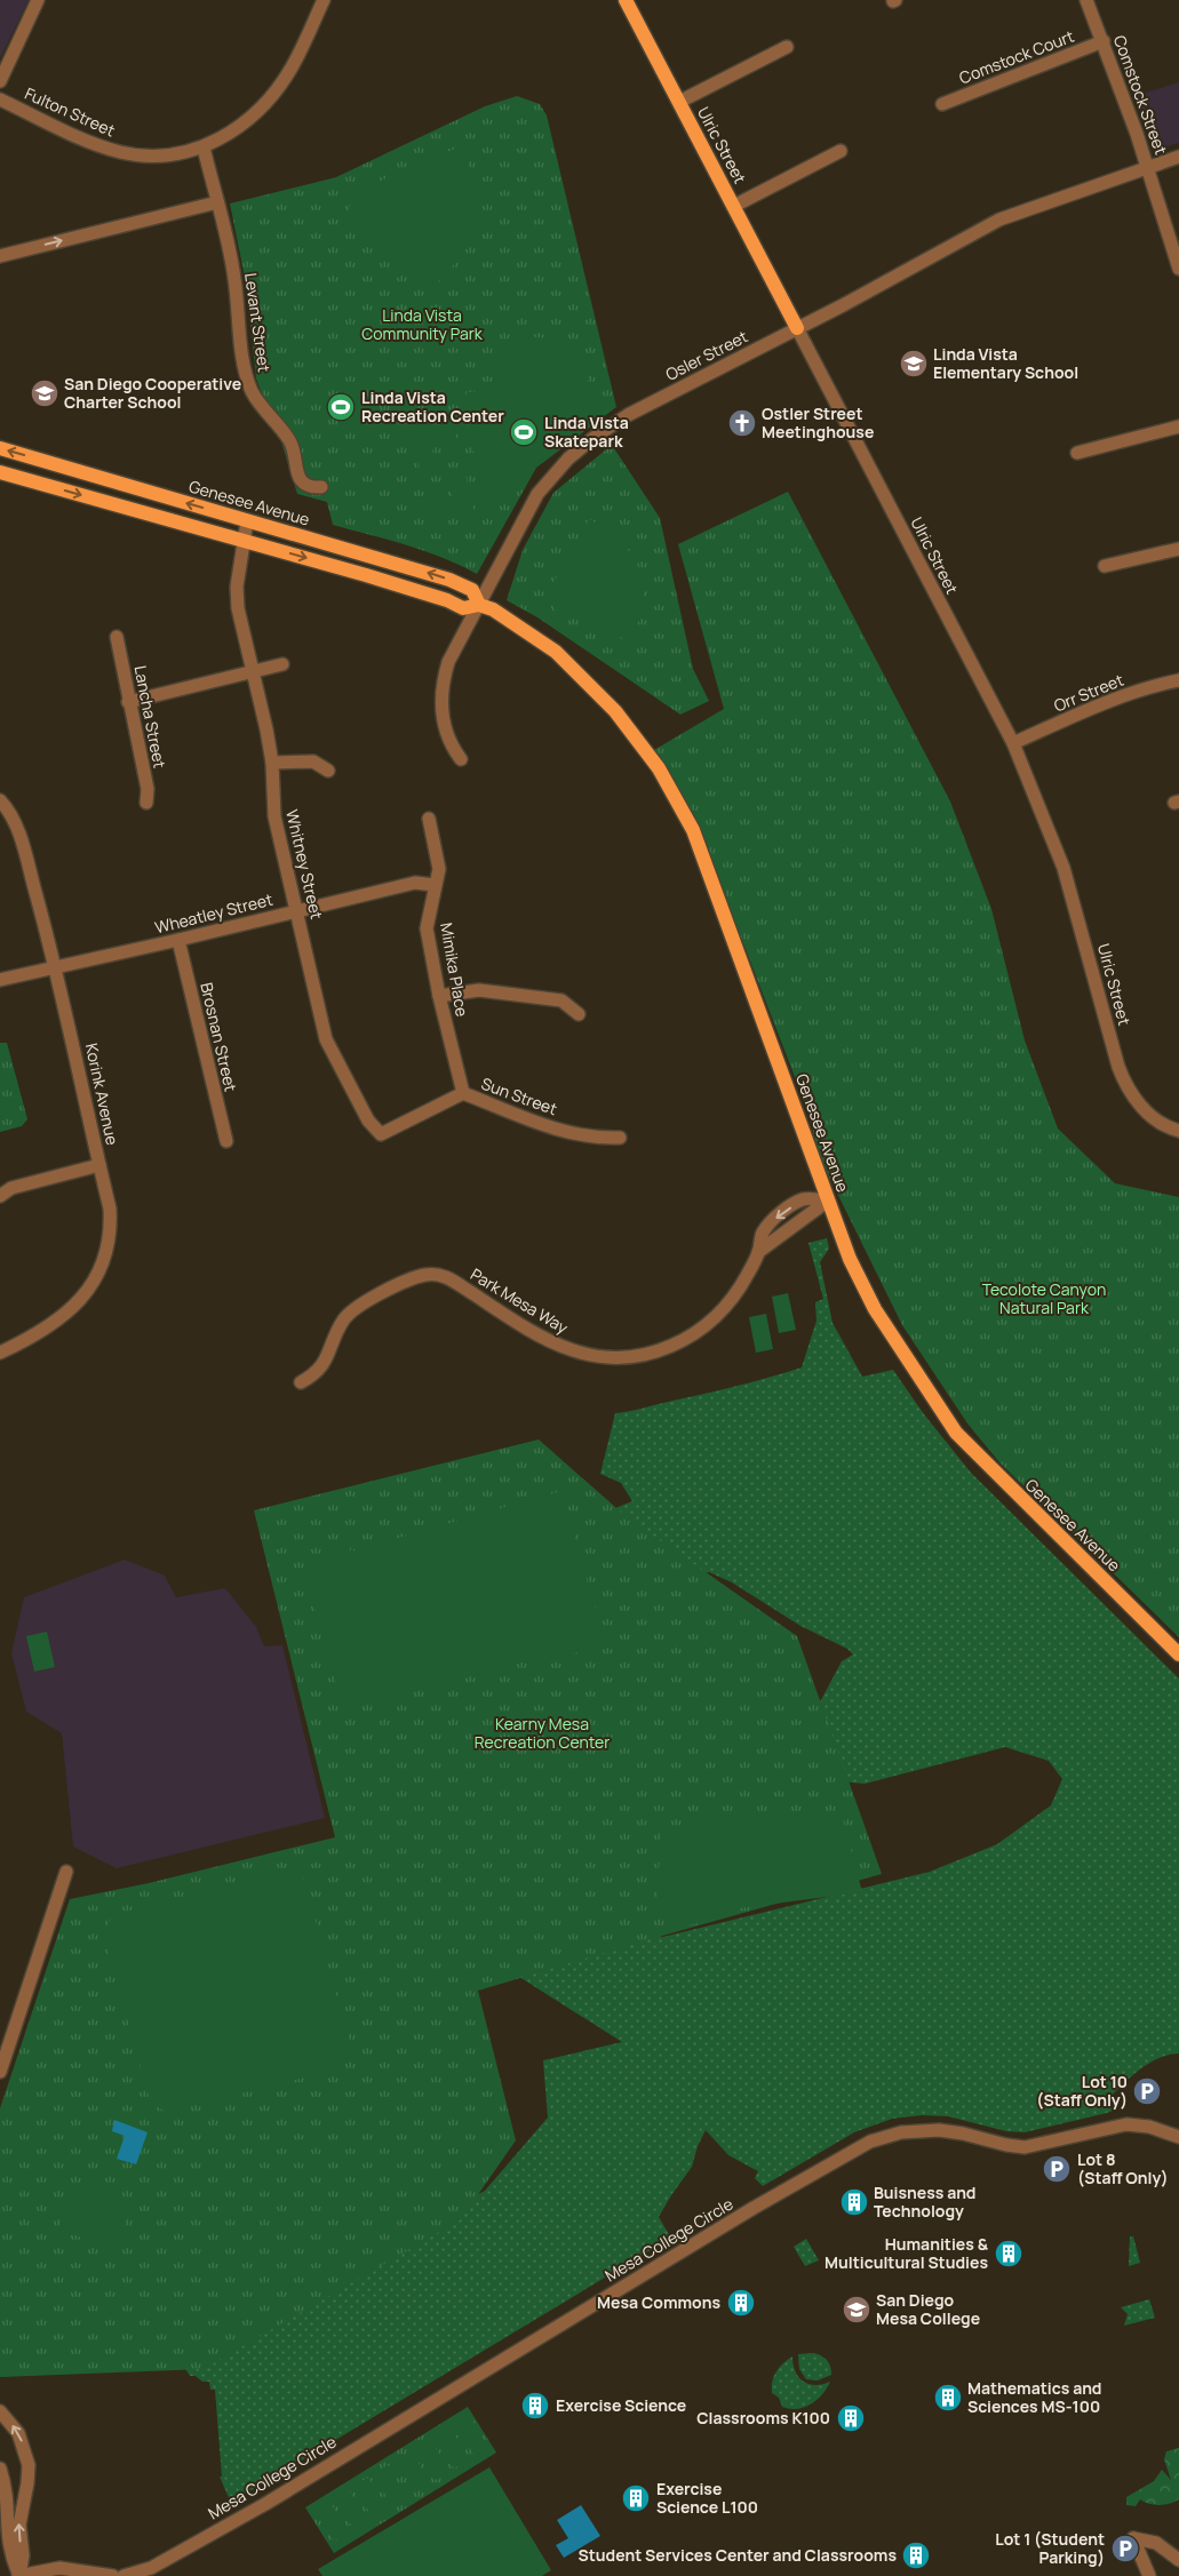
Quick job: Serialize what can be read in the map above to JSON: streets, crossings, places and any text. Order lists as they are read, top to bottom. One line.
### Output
{"streets":{"main road":["Ulric Street","Genesee Avenue"],"street":["Comstock Court","Comstock Street","Fulton Street","Levant Street","Osler Street","Orr Street","Lancha Street","Whitney Street","Wheatley Street","Mimika Place","Brosnan Street","Korink Avenue","Sun Street","Park Mesa Way","Mesa College Circle"]},"crossings":[["Comstock Court","Comstock Street"],["Comstock Street","Osler Street"],["Fulton Street","Levant Street"],["Ulric Street","Osler Street"],["Ulric Street","Orr Street"],["Osler Street","Genesee Avenue"],["Genesee Avenue","Whitney Street"],["Genesee Avenue","Park Mesa Way"],["Whitney Street","Wheatley Street"],["Whitney Street","Sun Street"],["Wheatley Street","Mimika Place"],["Wheatley Street","Brosnan Street"],["Wheatley Street","Korink Avenue"],["Mimika Place","Sun Street"]],"parks":["Linda Vista Community Park","Tecolote Canyon Natural Park","Kearny Mesa Recreation Center"],"places":{"school or university":["Linda Vista Elementary School","San Diego Cooperative Charter School","San Diego Mesa College"],"sports":["Linda Vista Recreation Center","Linda Vista Skatepark"],"church":["Ostler Street Meetinghouse"],"parking":["Lot 10 (Staff Only)","Lot 8 (Staff Only)","Lot 1 (Student Parking)"],"building":["Buisness and Technology","Humanities & Multicultural Studies","Mesa Commons","Mathematics and Sciences MS-100","Exercise Science","Classrooms K100","Exercise Science L100","Student Services Center and Classrooms"]}}
